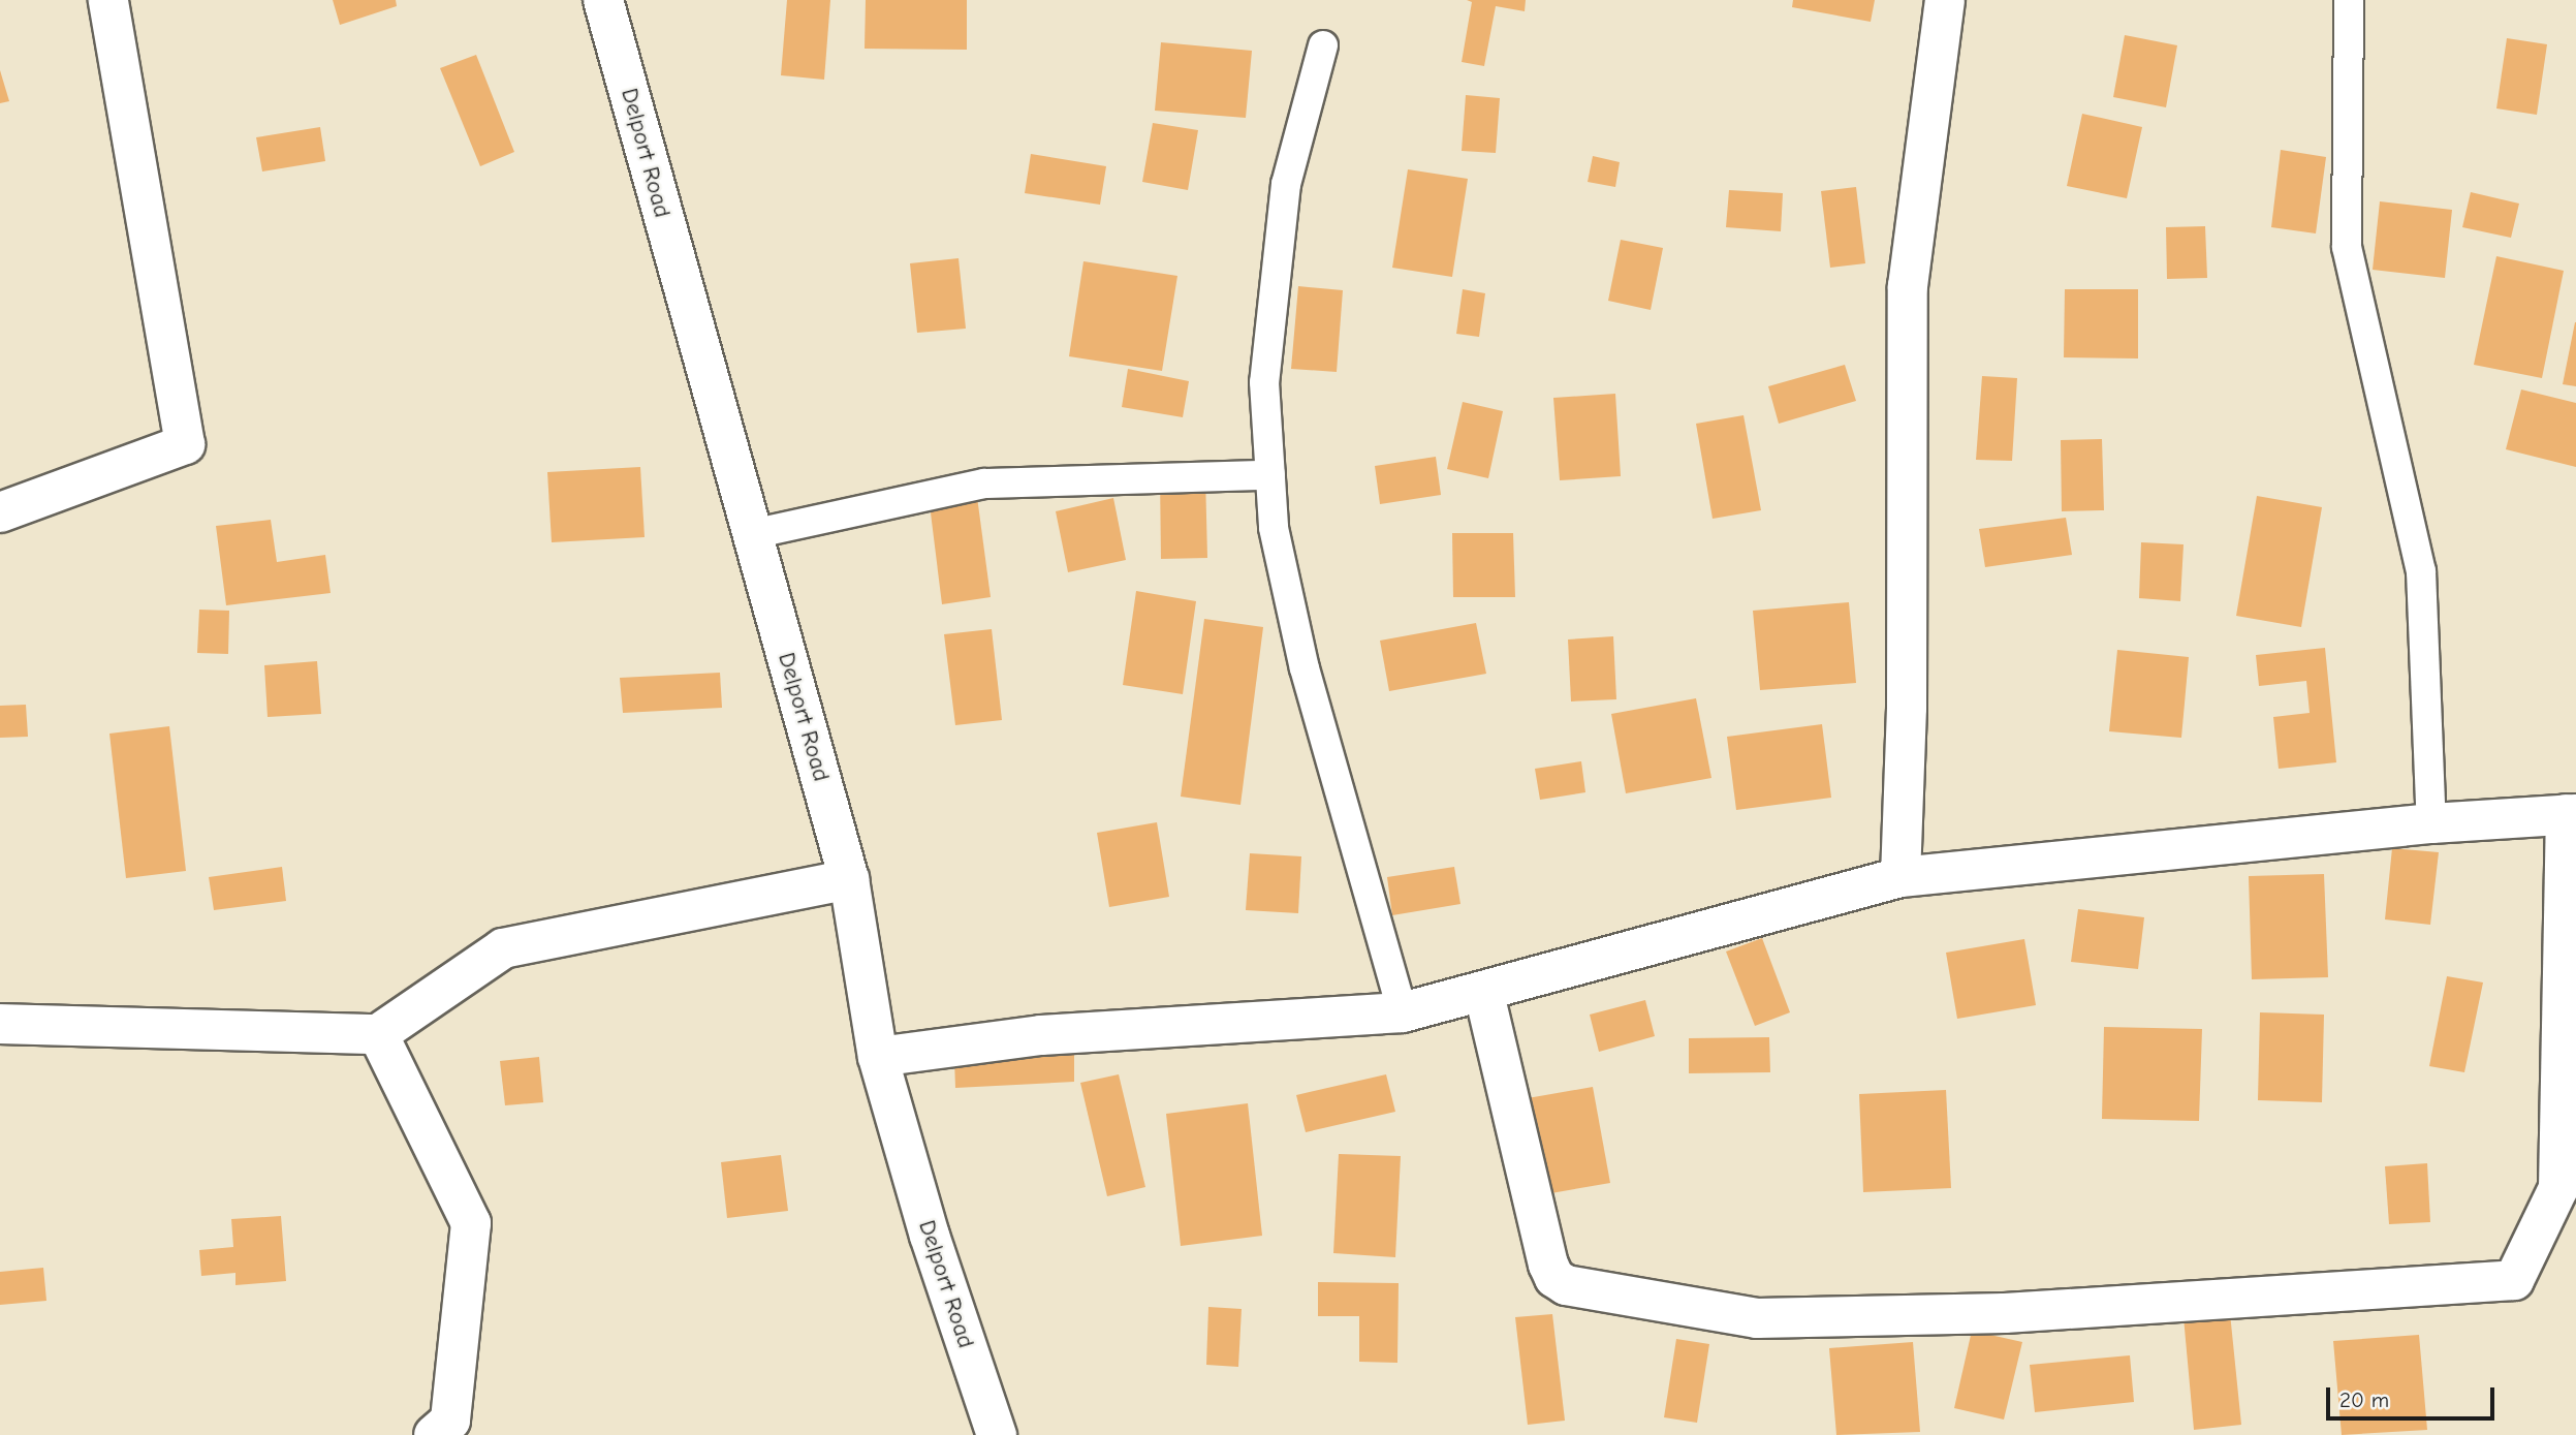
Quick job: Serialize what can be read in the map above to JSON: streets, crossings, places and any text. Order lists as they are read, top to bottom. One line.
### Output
{"streets":{"street":["Delport Road"]},"scale_bar":"20 m"}
